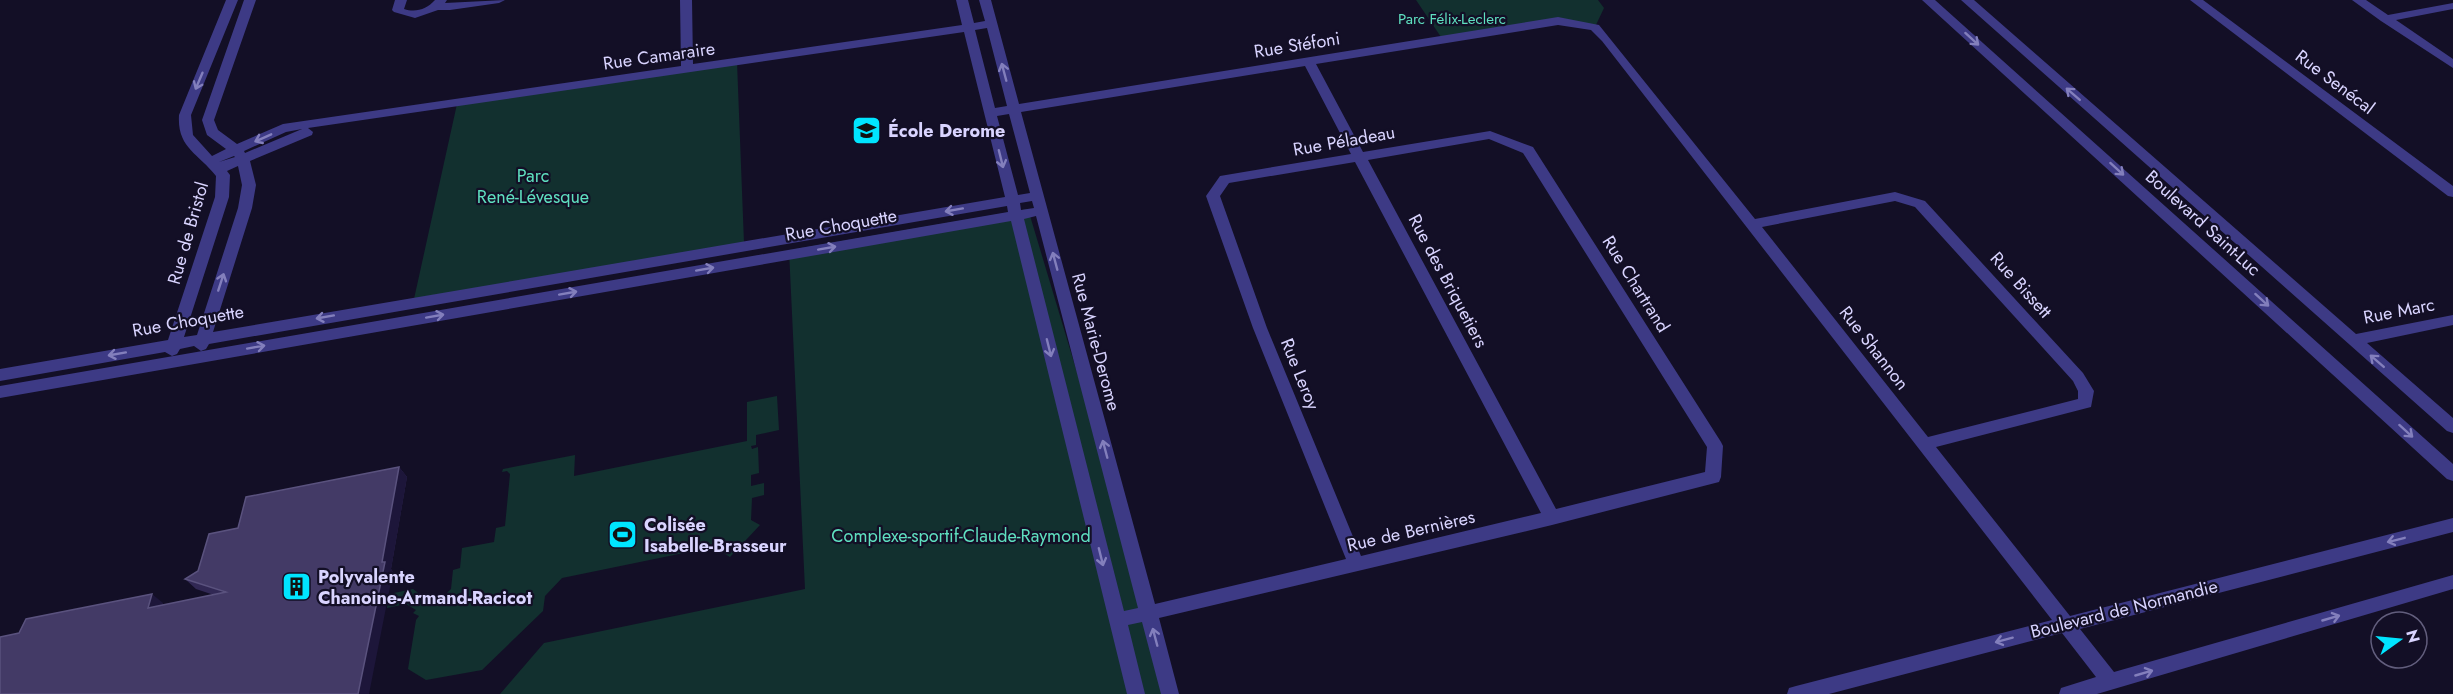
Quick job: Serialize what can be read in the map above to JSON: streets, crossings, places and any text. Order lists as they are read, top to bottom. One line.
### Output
{"streets":{"street":["Rue Stéfoni","Rue Camaraire","Rue Senécal","Rue Péladeau","Boulevard Saint-Luc","Rue Choquette","Rue de Bristol","Rue des Briquetiers","Rue Chartrand","Rue Bissett","Rue Marc","Rue Marie-Derome","Rue Shannon","Rue Leroy","Rue de Bernières","Boulevard de Normandie"]},"crossings":[["Rue Stéfoni","Rue des Briquetiers"],["Rue Stéfoni","Rue Marie-Derome"],["Rue Stéfoni","Rue Shannon"],["Rue Camaraire","Rue de Bristol"],["Rue Camaraire","Rue Marie-Derome"],["Rue Péladeau","Rue des Briquetiers"],["Rue Péladeau","Rue Chartrand"],["Rue Péladeau","Rue Leroy"],["Boulevard Saint-Luc","Rue Marc"],["Rue Choquette","Rue de Bristol"],["Rue Choquette","Rue Marie-Derome"],["Rue des Briquetiers","Rue de Bernières"],["Rue Chartrand","Rue de Bernières"],["Rue Bissett","Rue Shannon"],["Rue Marie-Derome","Rue de Bernières"],["Rue Shannon","Boulevard de Normandie"],["Rue Leroy","Rue de Bernières"]],"parks":["Parc Félix-Leclerc","Parc René-Lévesque","Complexe-sportif-Claude-Raymond"],"places":{"school or university":["École Derome"],"sports":["Colisée Isabelle-Brasseur"],"building":["Polyvalente Chanoine-Armand-Racicot"]},"north":"right"}
